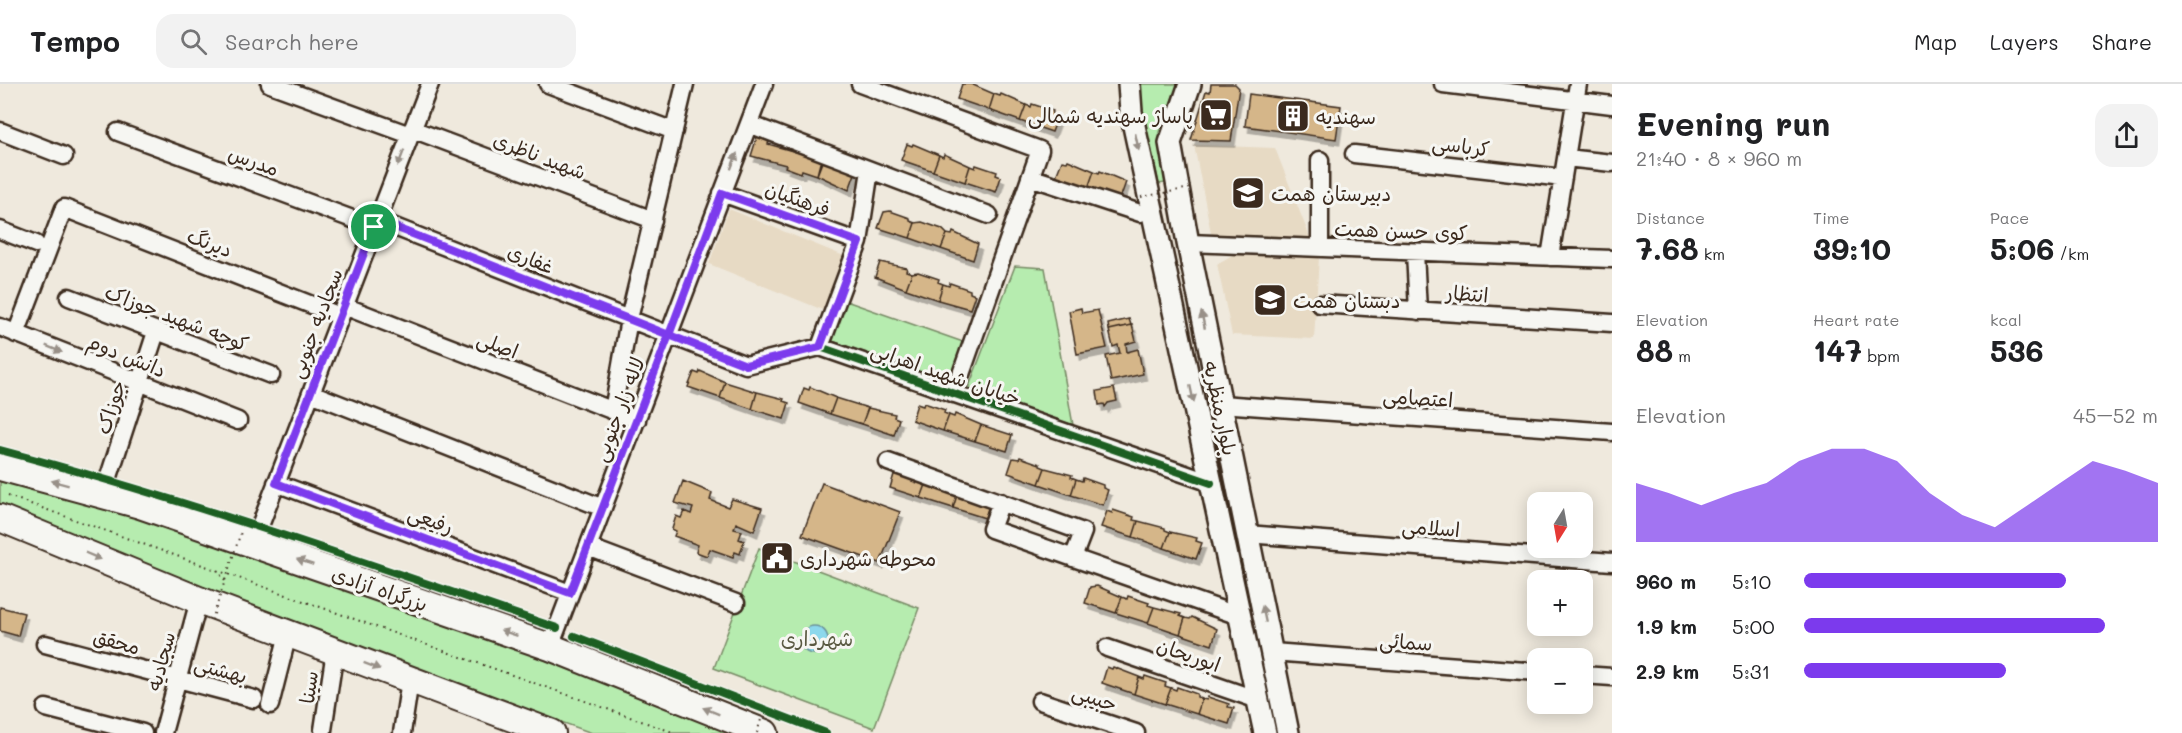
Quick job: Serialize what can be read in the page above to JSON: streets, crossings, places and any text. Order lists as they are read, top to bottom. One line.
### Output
{"streets":{"highway":["بزرگراه آزادی"],"main road":["بلوار منظریه"],"street":["کرباسی","شهید ناظری","مدرس","فرهنگیان","کوی حسن همت","دیرنگ","غفاری","انتظار","کوچه شهید جوزاک","سجادیه جنوبی","اصلی","دانش دوم","خیابان شهید اهرابی","اعتصامی","جوزاک","لاله زار جنوبی","رفیعی","اسلامی","محقق","سمائی","ابوریحان","سجادیه","بهشتی","سینا","حبیبی"]},"crossings":[["شهید ناظری","سجادیه جنوبی"],["مدرس","غفاری"],["مدرس","سجادیه جنوبی"],["فرهنگیان","لاله زار جنوبی"],["کوی حسن همت","بلوار منظریه"],["دیرنگ","سجادیه جنوبی"],["دیرنگ","اصلی"],["دیرنگ","دانش دوم"],["غفاری","سجادیه جنوبی"],["غفاری","لاله زار جنوبی"],["کوچه شهید جوزاک","جوزاک"],["سجادیه جنوبی","اصلی"],["سجادیه جنوبی","رفیعی"],["سجادیه جنوبی","بزرگراه آزادی"],["اصلی","لاله زار جنوبی"],["دانش دوم","جوزاک"],["خیابان شهید اهرابی","بلوار منظریه"],["اعتصامی","بلوار منظریه"],["جوزاک","بزرگراه آزادی"],["بلوار منظریه","اسلامی"],["بلوار منظریه","سمائی"],["بلوار منظریه","ابوریحان"],["لاله زار جنوبی","رفیعی"],["لاله زار جنوبی","بزرگراه آزادی"],["محقق","سجادیه"],["محقق","بهشتی"],["سجادیه","بهشتی"]],"one_way":["دانش دوم"],"parks":["شهرداری"],"places":{"supermarket":["پاساژ سهندیه شمالی"],"building":["سهندیه"],"school or university":["دبیرستان همت","دبستان همت"],"public building":["محوطه شهرداری"]},"north":"bottom","page":{"header":"Tempo","search":"Search here","nav":["Map","Layers","Share"],"heading":["Evening run","21:40 · 8 × 960 m"],"stats":[["Distance","7.68 km"],["Time","39:10"],["Pace","5:06 /km"],["Elevation","88 m"],["Heart rate","147 bpm"],["kcal","536"]],"chart":["Elevation","45–52 m"],"map_buttons":["+","−"],"list":[{"name":"960 m","note":"5:10"},{"name":"1.9 km","note":"5:00"},{"name":"2.9 km","note":"5:31"}]}}
